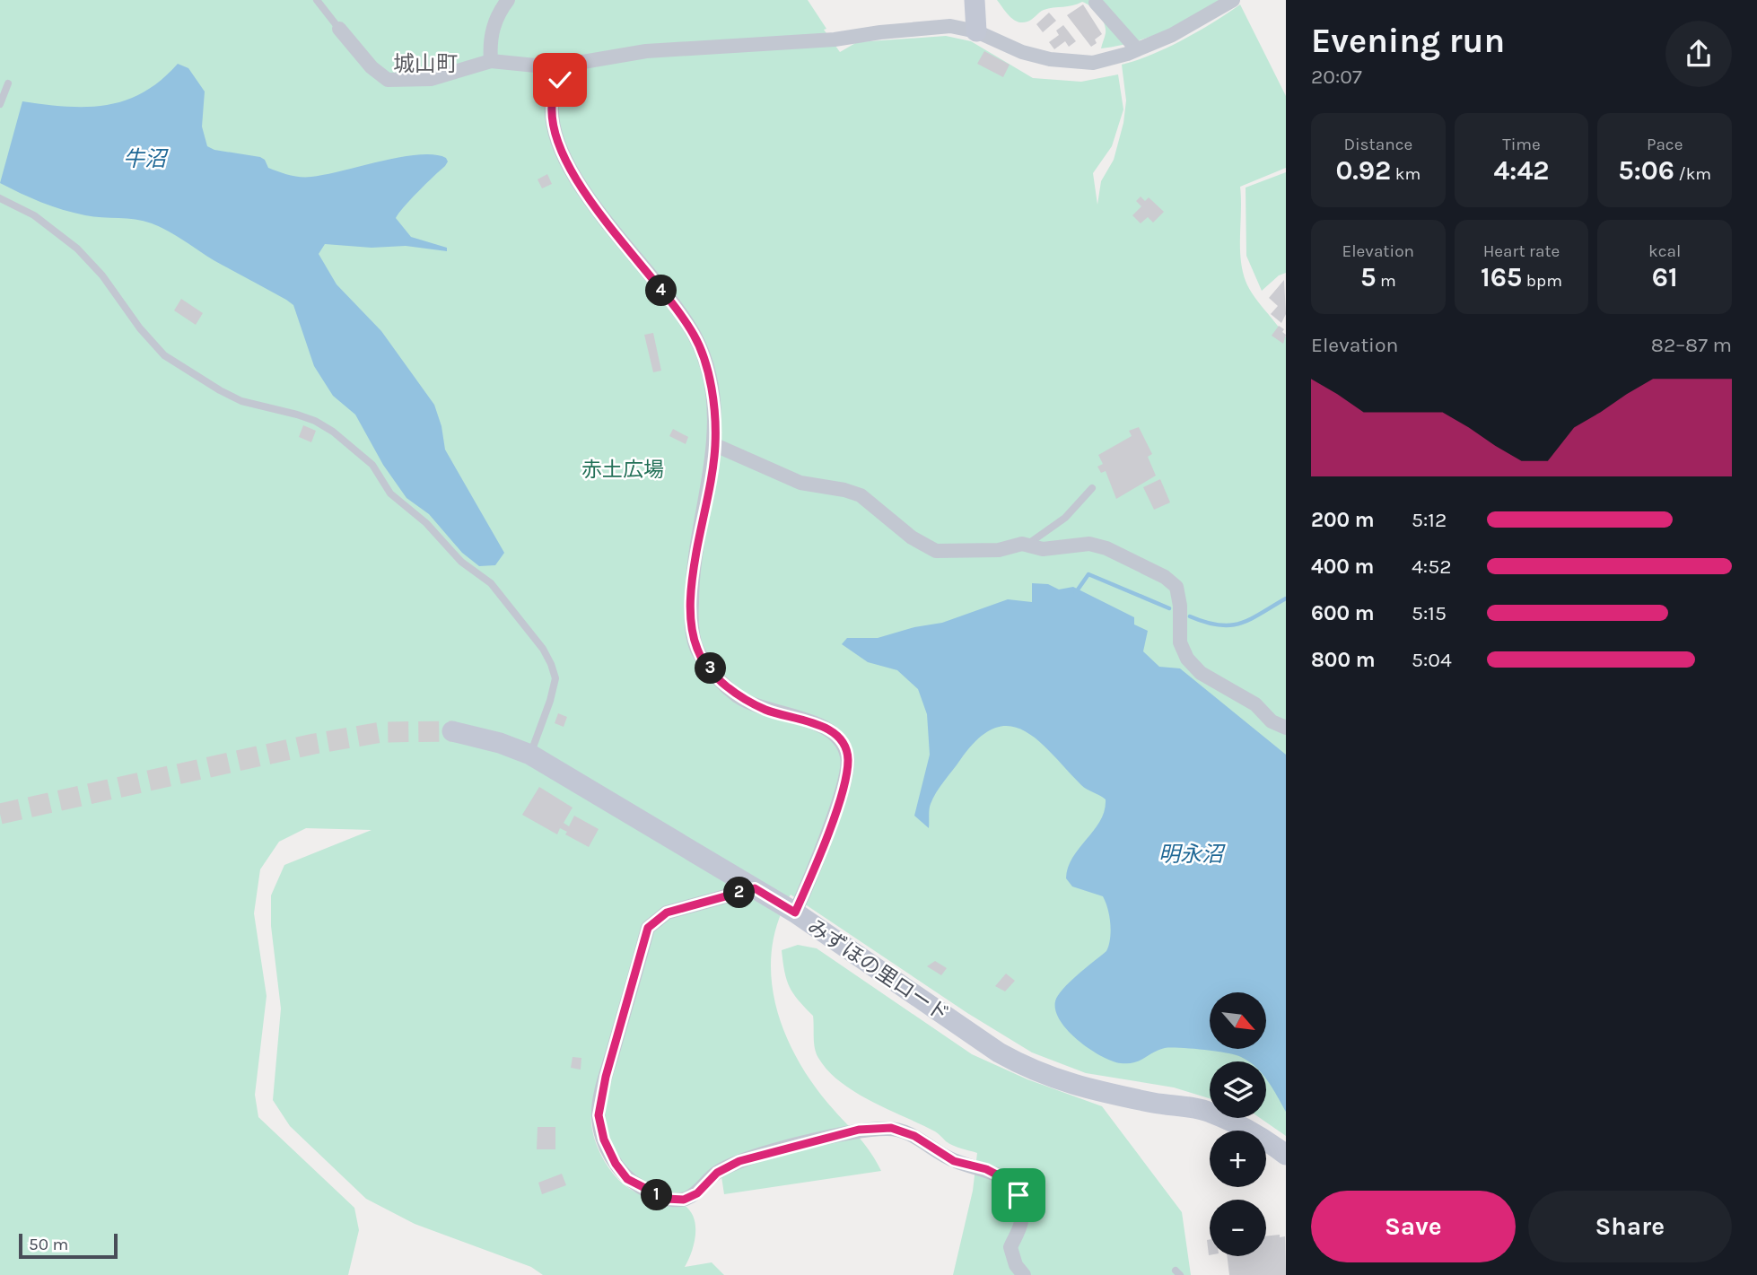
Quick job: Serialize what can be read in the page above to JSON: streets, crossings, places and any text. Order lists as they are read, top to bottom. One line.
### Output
{"streets":{"street":["みずほの里ロード"]},"districts":["城山町"],"water":["牛沼","明永沼"],"parks":["赤土広場"],"scale_bar":"50 m","north":"bottom right","page":{"heading":["Evening run","20:07"],"stats":[["Distance","0.92 km"],["Time","4:42"],["Pace","5:06 /km"],["Elevation","5 m"],["Heart rate","165 bpm"],["kcal","61"]],"pins":["4","3","2","1"],"chart":["Elevation","82–87 m"],"list":[{"name":"200 m","note":"5:12"},{"name":"400 m","note":"4:52"},{"name":"600 m","note":"5:15"},{"name":"800 m","note":"5:04"}],"map_buttons":["+","−"],"buttons":["Save","Share"],"scale":"50 m"}}
